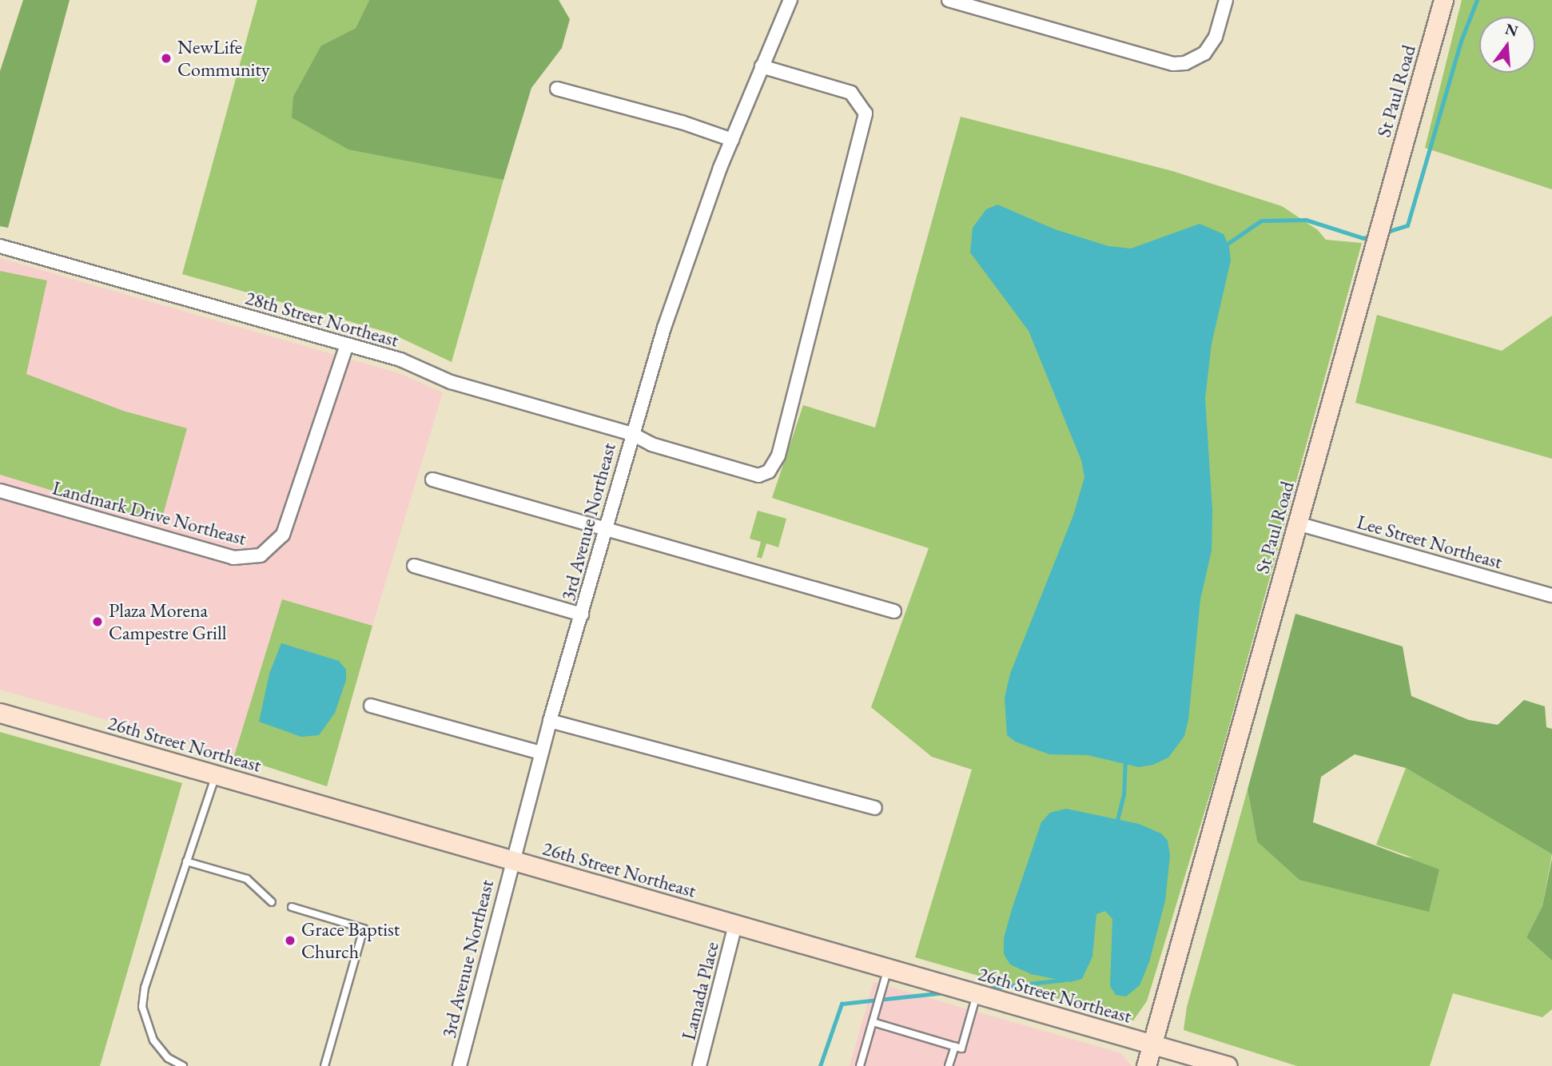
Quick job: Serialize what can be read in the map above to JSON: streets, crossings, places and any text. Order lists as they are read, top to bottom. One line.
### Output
{"streets":{"main road":["St Paul Road","26th Street Northeast"],"street":["28th Street Northeast","Landmark Drive Northeast","3rd Avenue Northeast","Lee Street Northeast","Lamada Place"]},"crossings":[["St Paul Road","Lee Street Northeast"],["St Paul Road","26th Street Northeast"],["28th Street Northeast","Landmark Drive Northeast"],["28th Street Northeast","3rd Avenue Northeast"],["3rd Avenue Northeast","26th Street Northeast"],["26th Street Northeast","Lamada Place"]],"places":["NewLife Community","Plaza Morena Campestre Grill","Grace Baptist Church"],"north":"top"}
